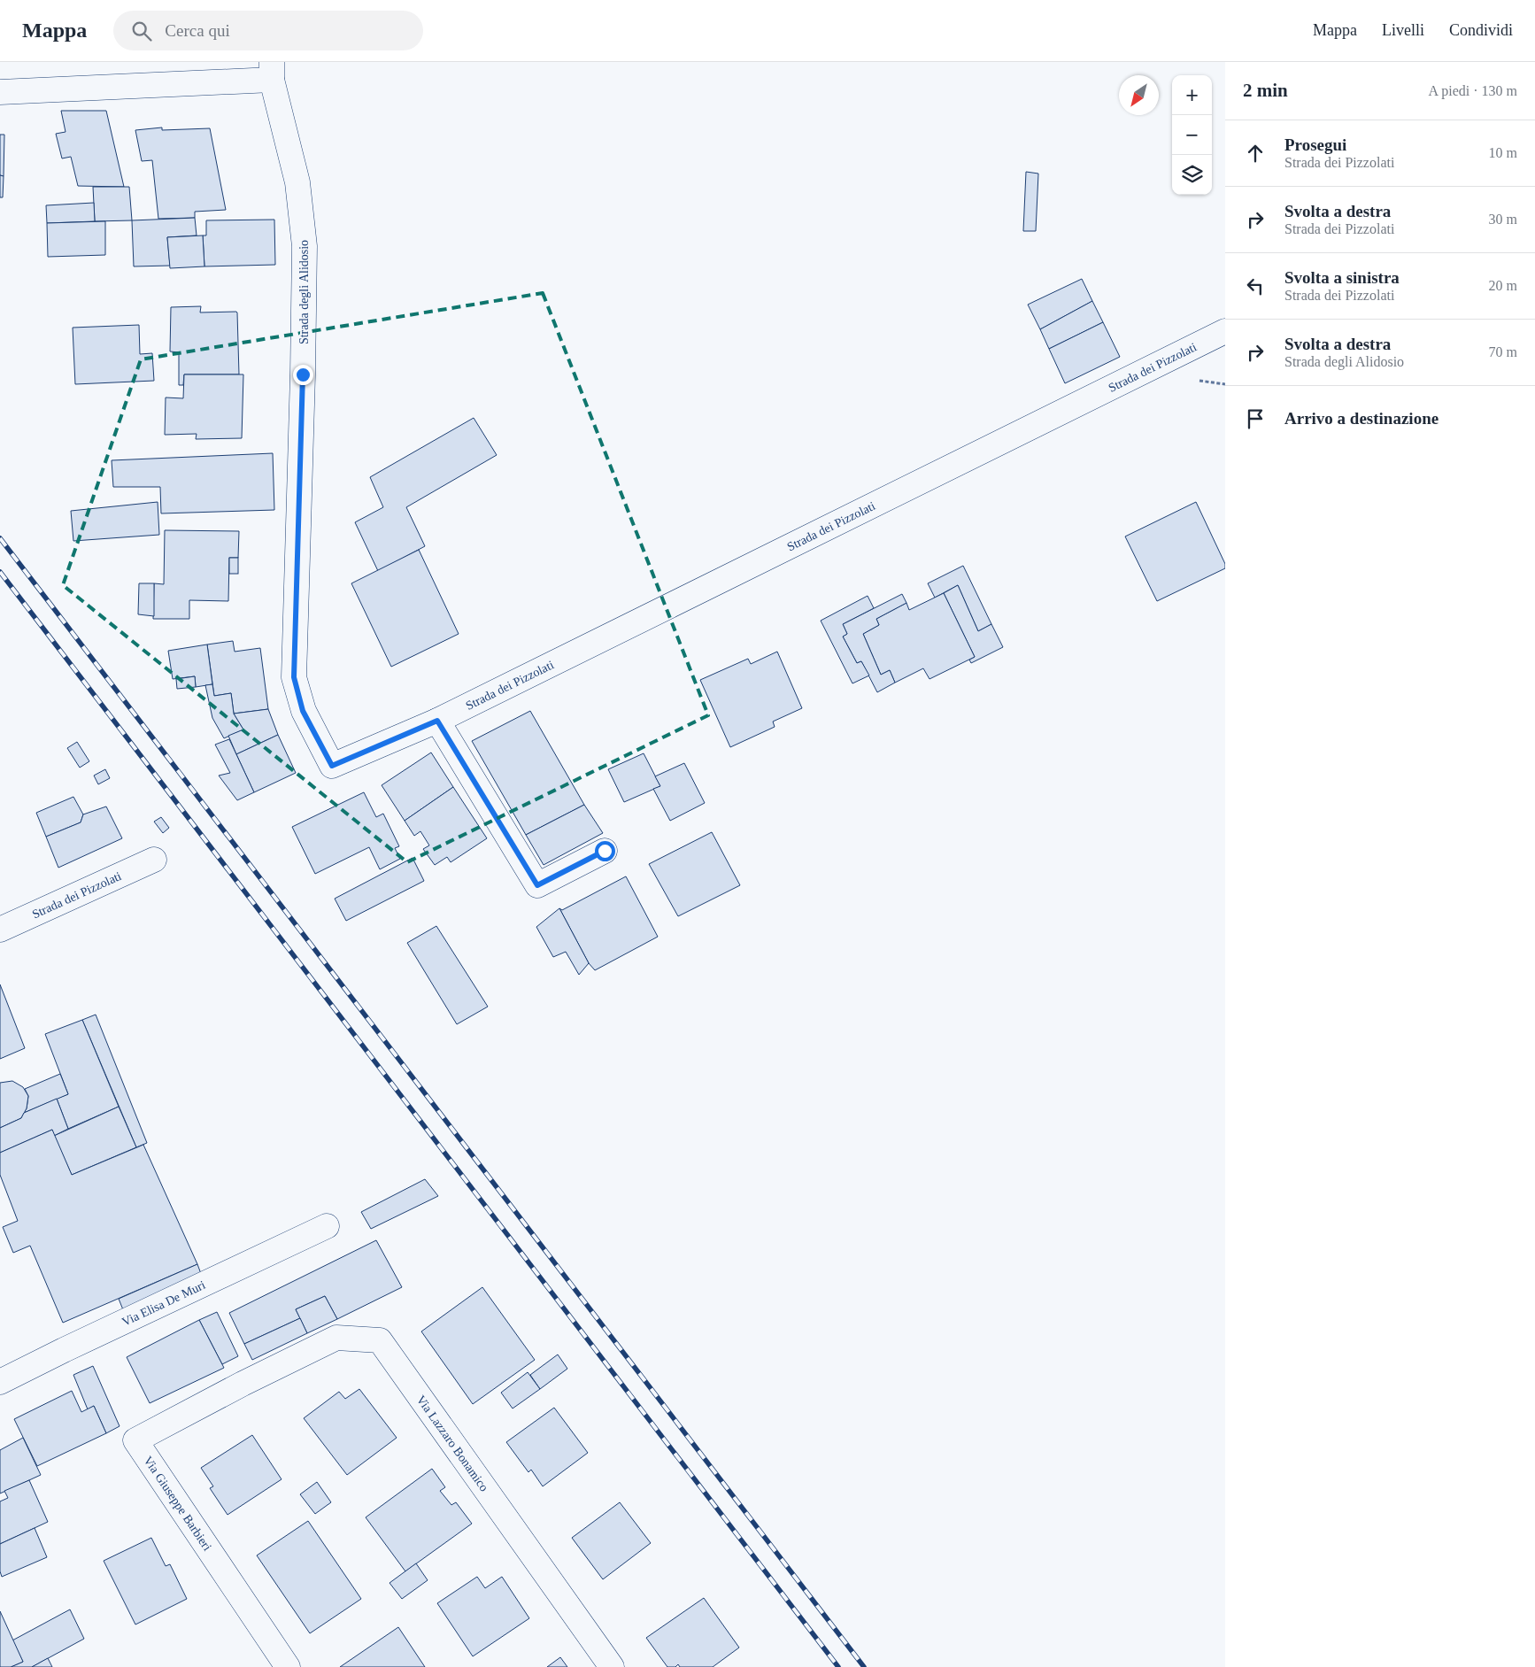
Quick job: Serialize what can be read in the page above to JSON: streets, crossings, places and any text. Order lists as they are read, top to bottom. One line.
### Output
{"streets":{"street":["Strada degli Alidosio","Strada dei Pizzolati","Via Elisa De Muri","Via Lazzaro Bonamico","Via Giuseppe Barbieri"]},"crossings":[["Strada degli Alidosio","Strada dei Pizzolati"],["Via Lazzaro Bonamico","Via Giuseppe Barbieri"]],"north":"bottom left","page":{"header":"Mappa","search":"Cerca qui","nav":["Mappa","Livelli","Condividi"],"heading":["2 min","A piedi · 130 m"],"map_buttons":["+","−"],"list":[["Prosegui","Strada dei Pizzolati","10 m"],["Svolta a destra","Strada dei Pizzolati","30 m"],["Svolta a sinistra","Strada dei Pizzolati","20 m"],["Svolta a destra","Strada degli Alidosio","70 m"],"Arrivo a destinazione"]}}
